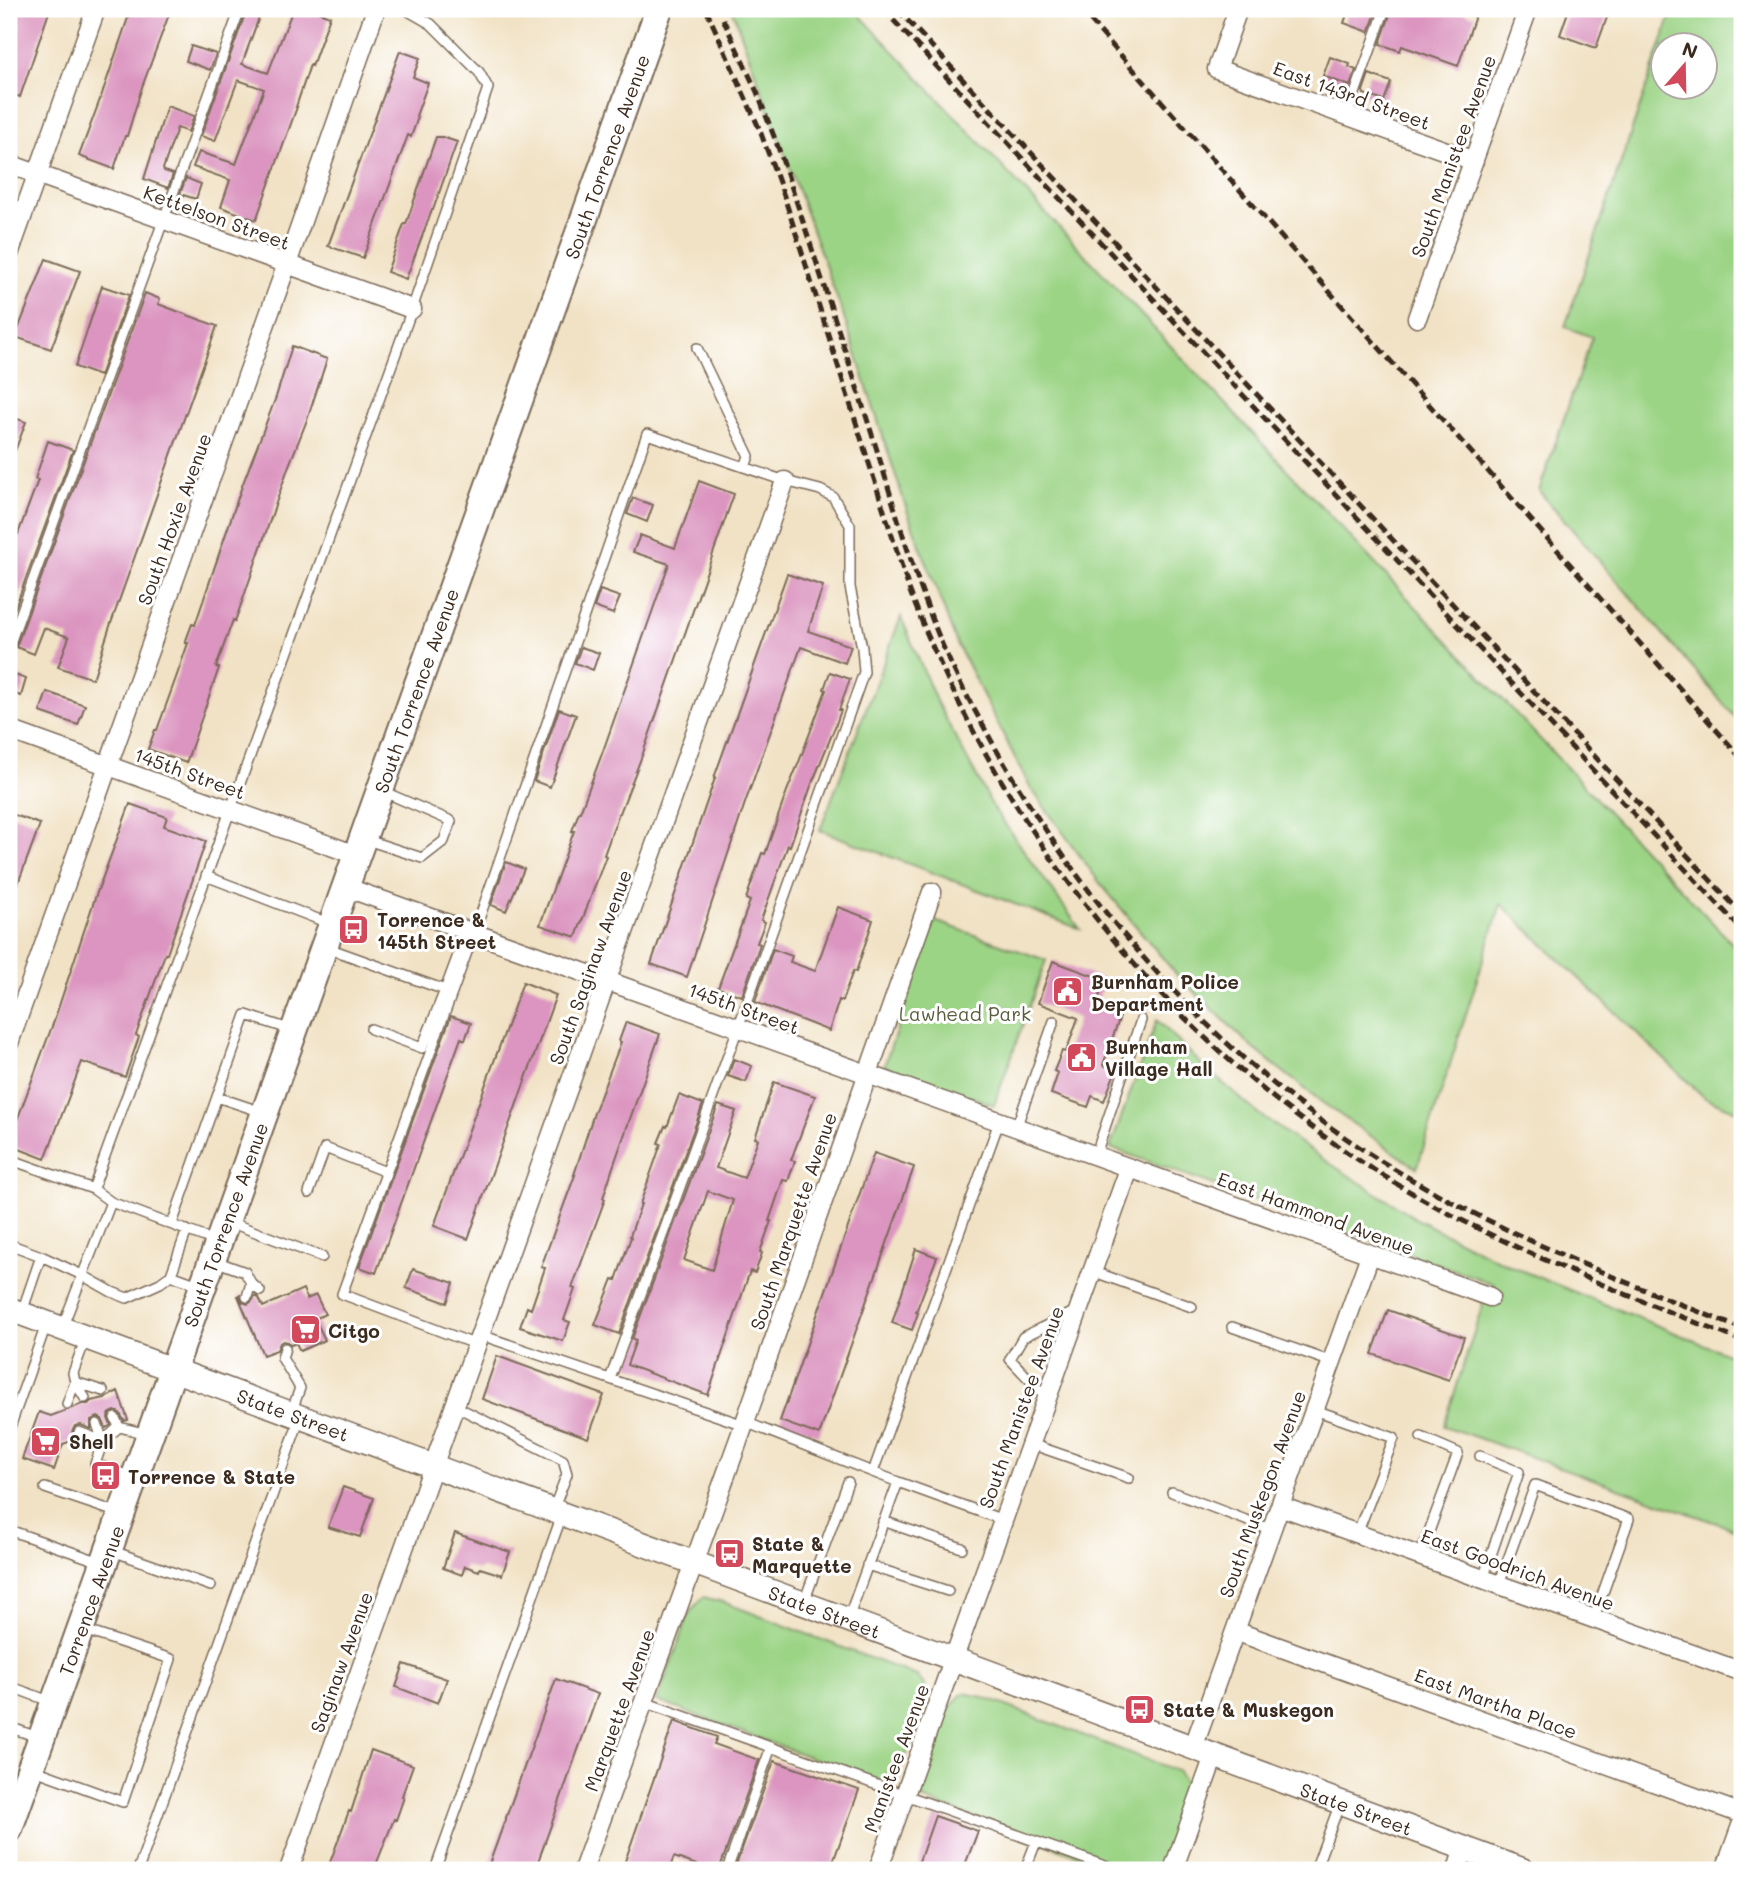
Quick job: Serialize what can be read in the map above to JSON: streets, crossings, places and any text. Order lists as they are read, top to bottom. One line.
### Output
{"streets":{"main road":["South Torrence Avenue","Torrence Avenue"],"street":["East 143rd Street","South Manistee Avenue","Kettelson Street","South Hoxie Avenue","145th Street","South Saginaw Avenue","East Hammond Avenue","South Marquette Avenue","State Street","South Muskegon Avenue","East Goodrich Avenue","Saginaw Avenue","East Martha Place","Marquette Avenue","Manistee Avenue"]},"crossings":[["East 143rd Street","South Manistee Avenue"],["South Torrence Avenue","145th Street"],["South Torrence Avenue","State Street"],["South Torrence Avenue","Torrence Avenue"],["South Manistee Avenue","145th Street"],["South Manistee Avenue","East Hammond Avenue"],["South Manistee Avenue","State Street"],["South Manistee Avenue","Manistee Avenue"],["Kettelson Street","South Hoxie Avenue"],["South Hoxie Avenue","145th Street"],["145th Street","South Saginaw Avenue"],["145th Street","East Hammond Avenue"],["145th Street","South Marquette Avenue"],["South Saginaw Avenue","State Street"],["South Saginaw Avenue","Saginaw Avenue"],["East Hammond Avenue","South Muskegon Avenue"],["South Marquette Avenue","State Street"],["South Marquette Avenue","Marquette Avenue"],["State Street","South Muskegon Avenue"],["State Street","Torrence Avenue"],["State Street","Saginaw Avenue"],["State Street","Marquette Avenue"],["State Street","Manistee Avenue"],["South Muskegon Avenue","East Goodrich Avenue"],["South Muskegon Avenue","East Martha Place"]],"parks":["Lawhead Park"],"places":{"bus stop":["Torrence & 145th Street","Torrence & State","State & Marquette","State & Muskegon"],"public building":["Burnham Police Department","Burnham Village Hall"],"supermarket":["Citgo","Shell"]},"north":"top"}
